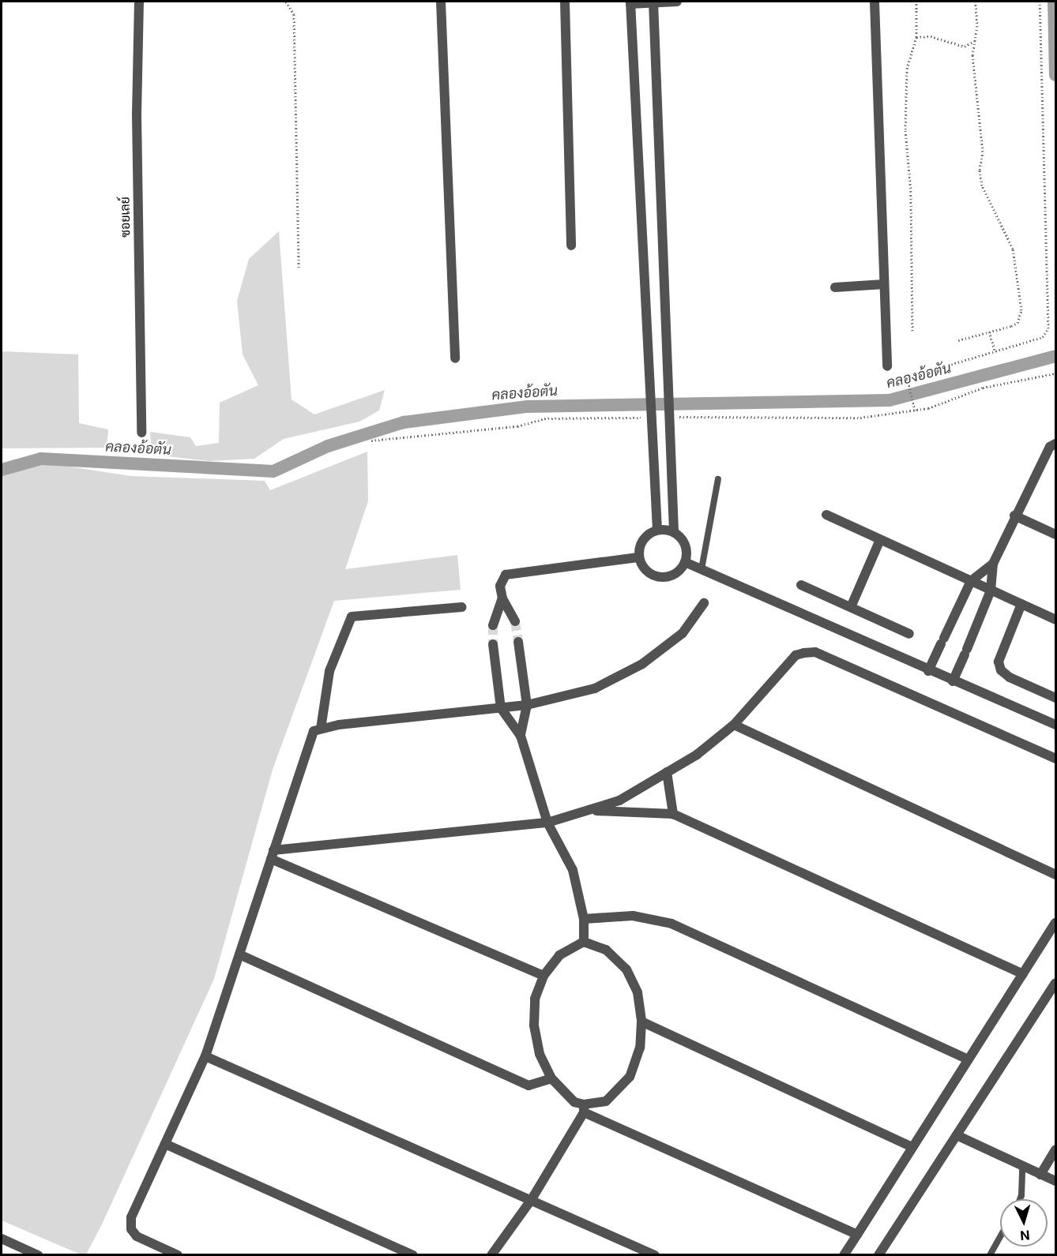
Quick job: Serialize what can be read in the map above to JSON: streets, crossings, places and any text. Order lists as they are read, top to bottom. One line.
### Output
{"streets":{"street":["ซอยเลย์"]},"water":["คลองอ้อตัน"],"north":"bottom"}
